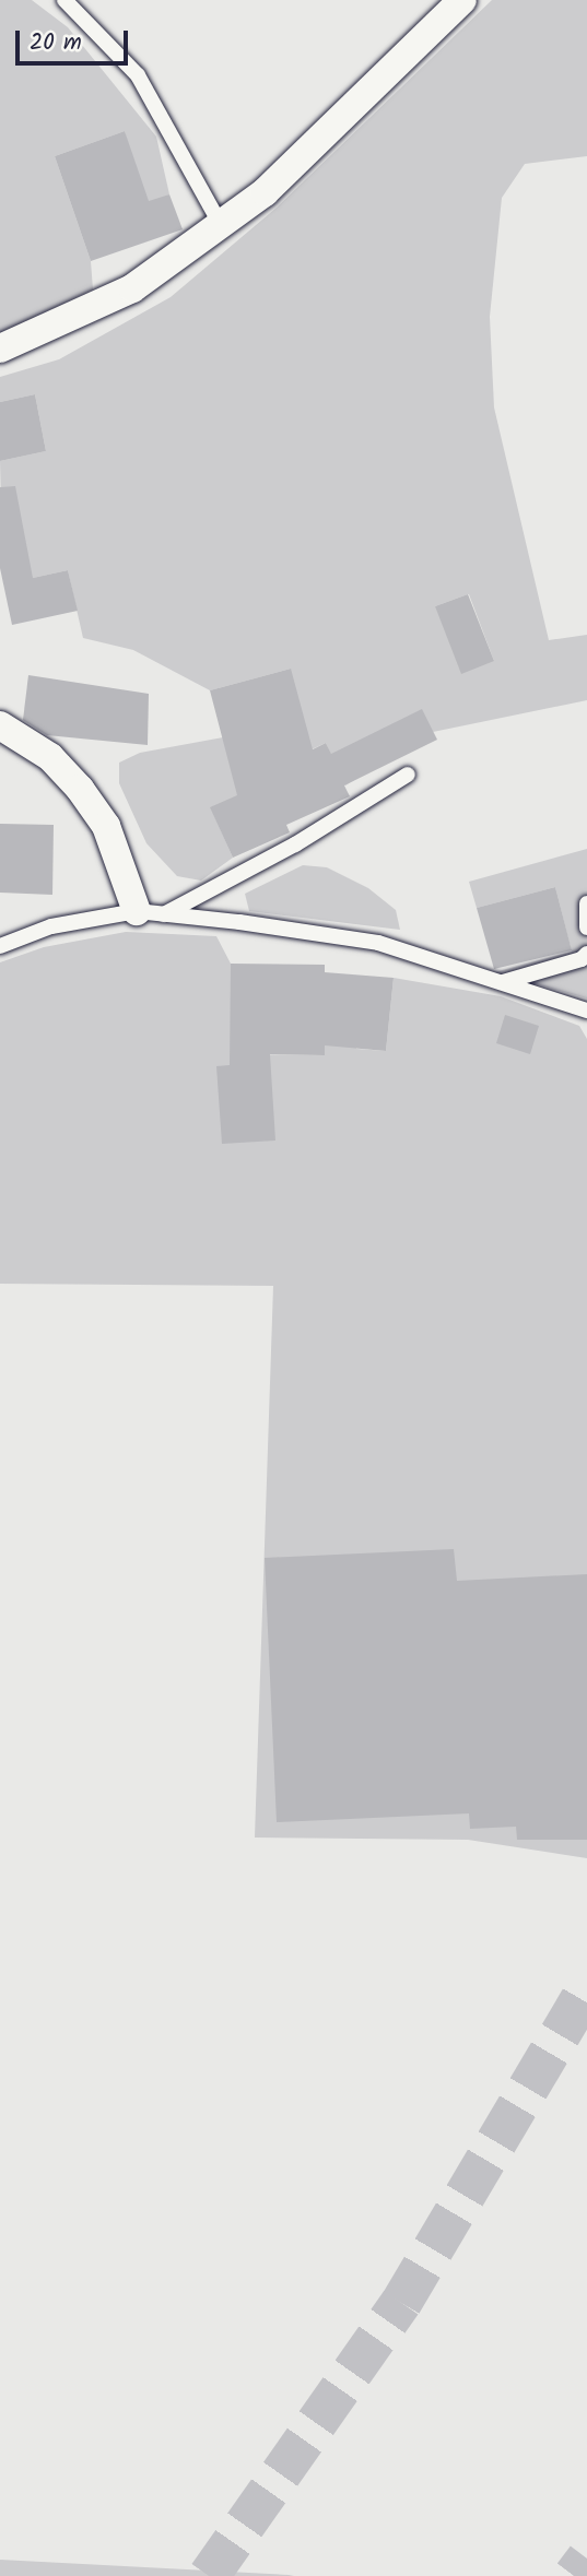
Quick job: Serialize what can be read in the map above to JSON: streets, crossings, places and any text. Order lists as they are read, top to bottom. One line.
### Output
{"scale_bar":"20 m"}
